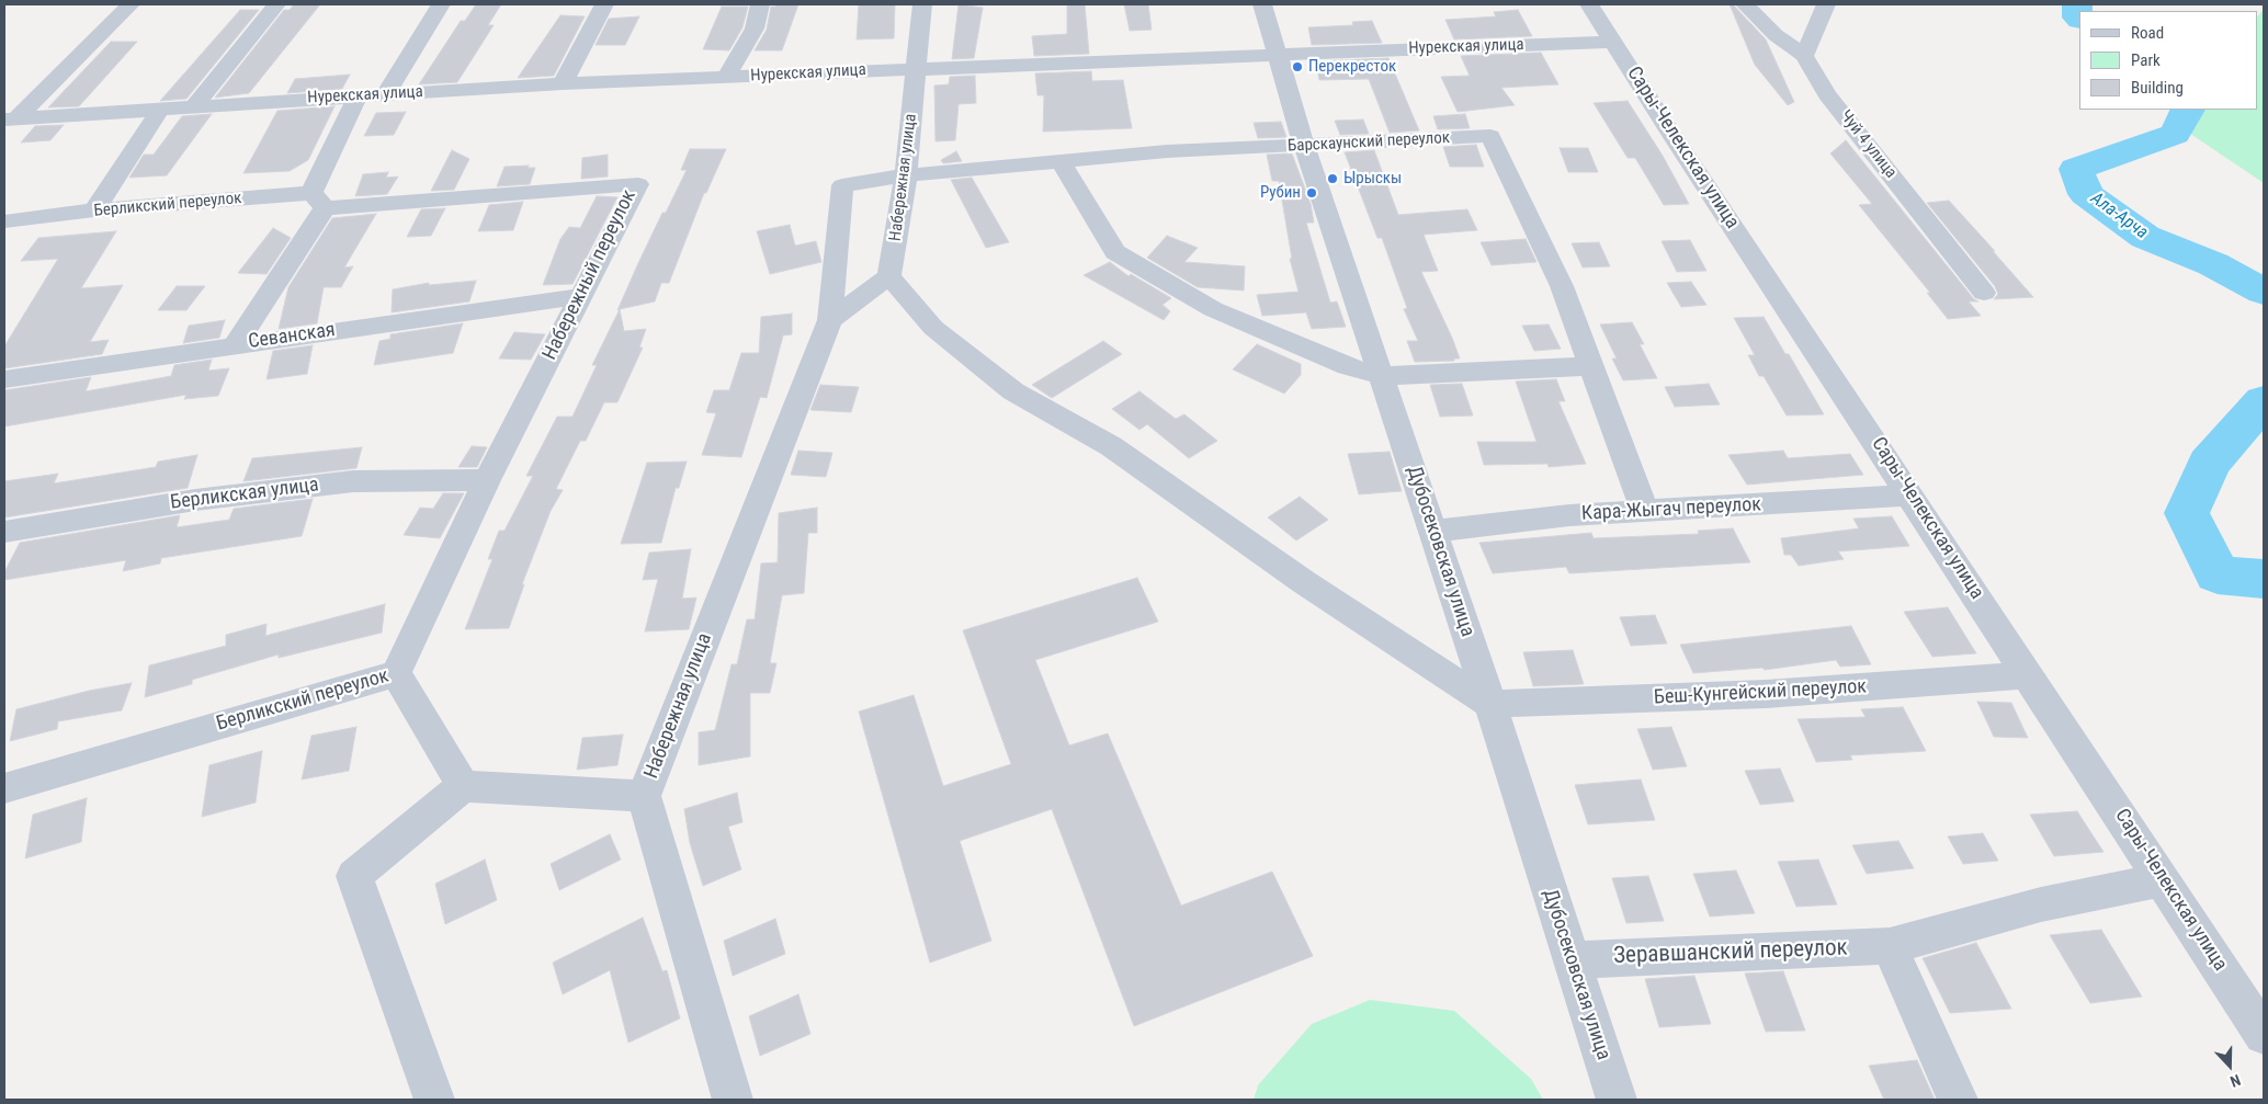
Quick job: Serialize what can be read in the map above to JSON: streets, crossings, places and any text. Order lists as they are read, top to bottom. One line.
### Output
{"streets":{"street":["Нурекская улица","Барскаунский переулок","Чуй 4 улица","Сары-Челекская улица","Набережная улица","Берликский переулок","Набережный переулок","Севанская","Берликская улица","Кара-Жыгач переулок","Дубосековская улица","Беш-Кунгейский переулок","Зеравшанский переулок"]},"crossings":[["Нурекская улица","Сары-Челекская улица"],["Нурекская улица","Набережная улица"],["Нурекская улица","Дубосековская улица"],["Барскаунский переулок","Набережная улица"],["Барскаунский переулок","Кара-Жыгач переулок"],["Барскаунский переулок","Дубосековская улица"],["Сары-Челекская улица","Кара-Жыгач переулок"],["Сары-Челекская улица","Беш-Кунгейский переулок"],["Сары-Челекская улица","Зеравшанский переулок"],["Берликский переулок","Набережный переулок"],["Набережный переулок","Севанская"],["Набережный переулок","Берликская улица"],["Кара-Жыгач переулок","Дубосековская улица"],["Дубосековская улица","Беш-Кунгейский переулок"],["Дубосековская улица","Зеравшанский переулок"]],"water":["Ала-Арча"],"places":["Перекресток","Ырыскы","Рубин"],"legend":["Road","Park","Building"],"north":"bottom"}
